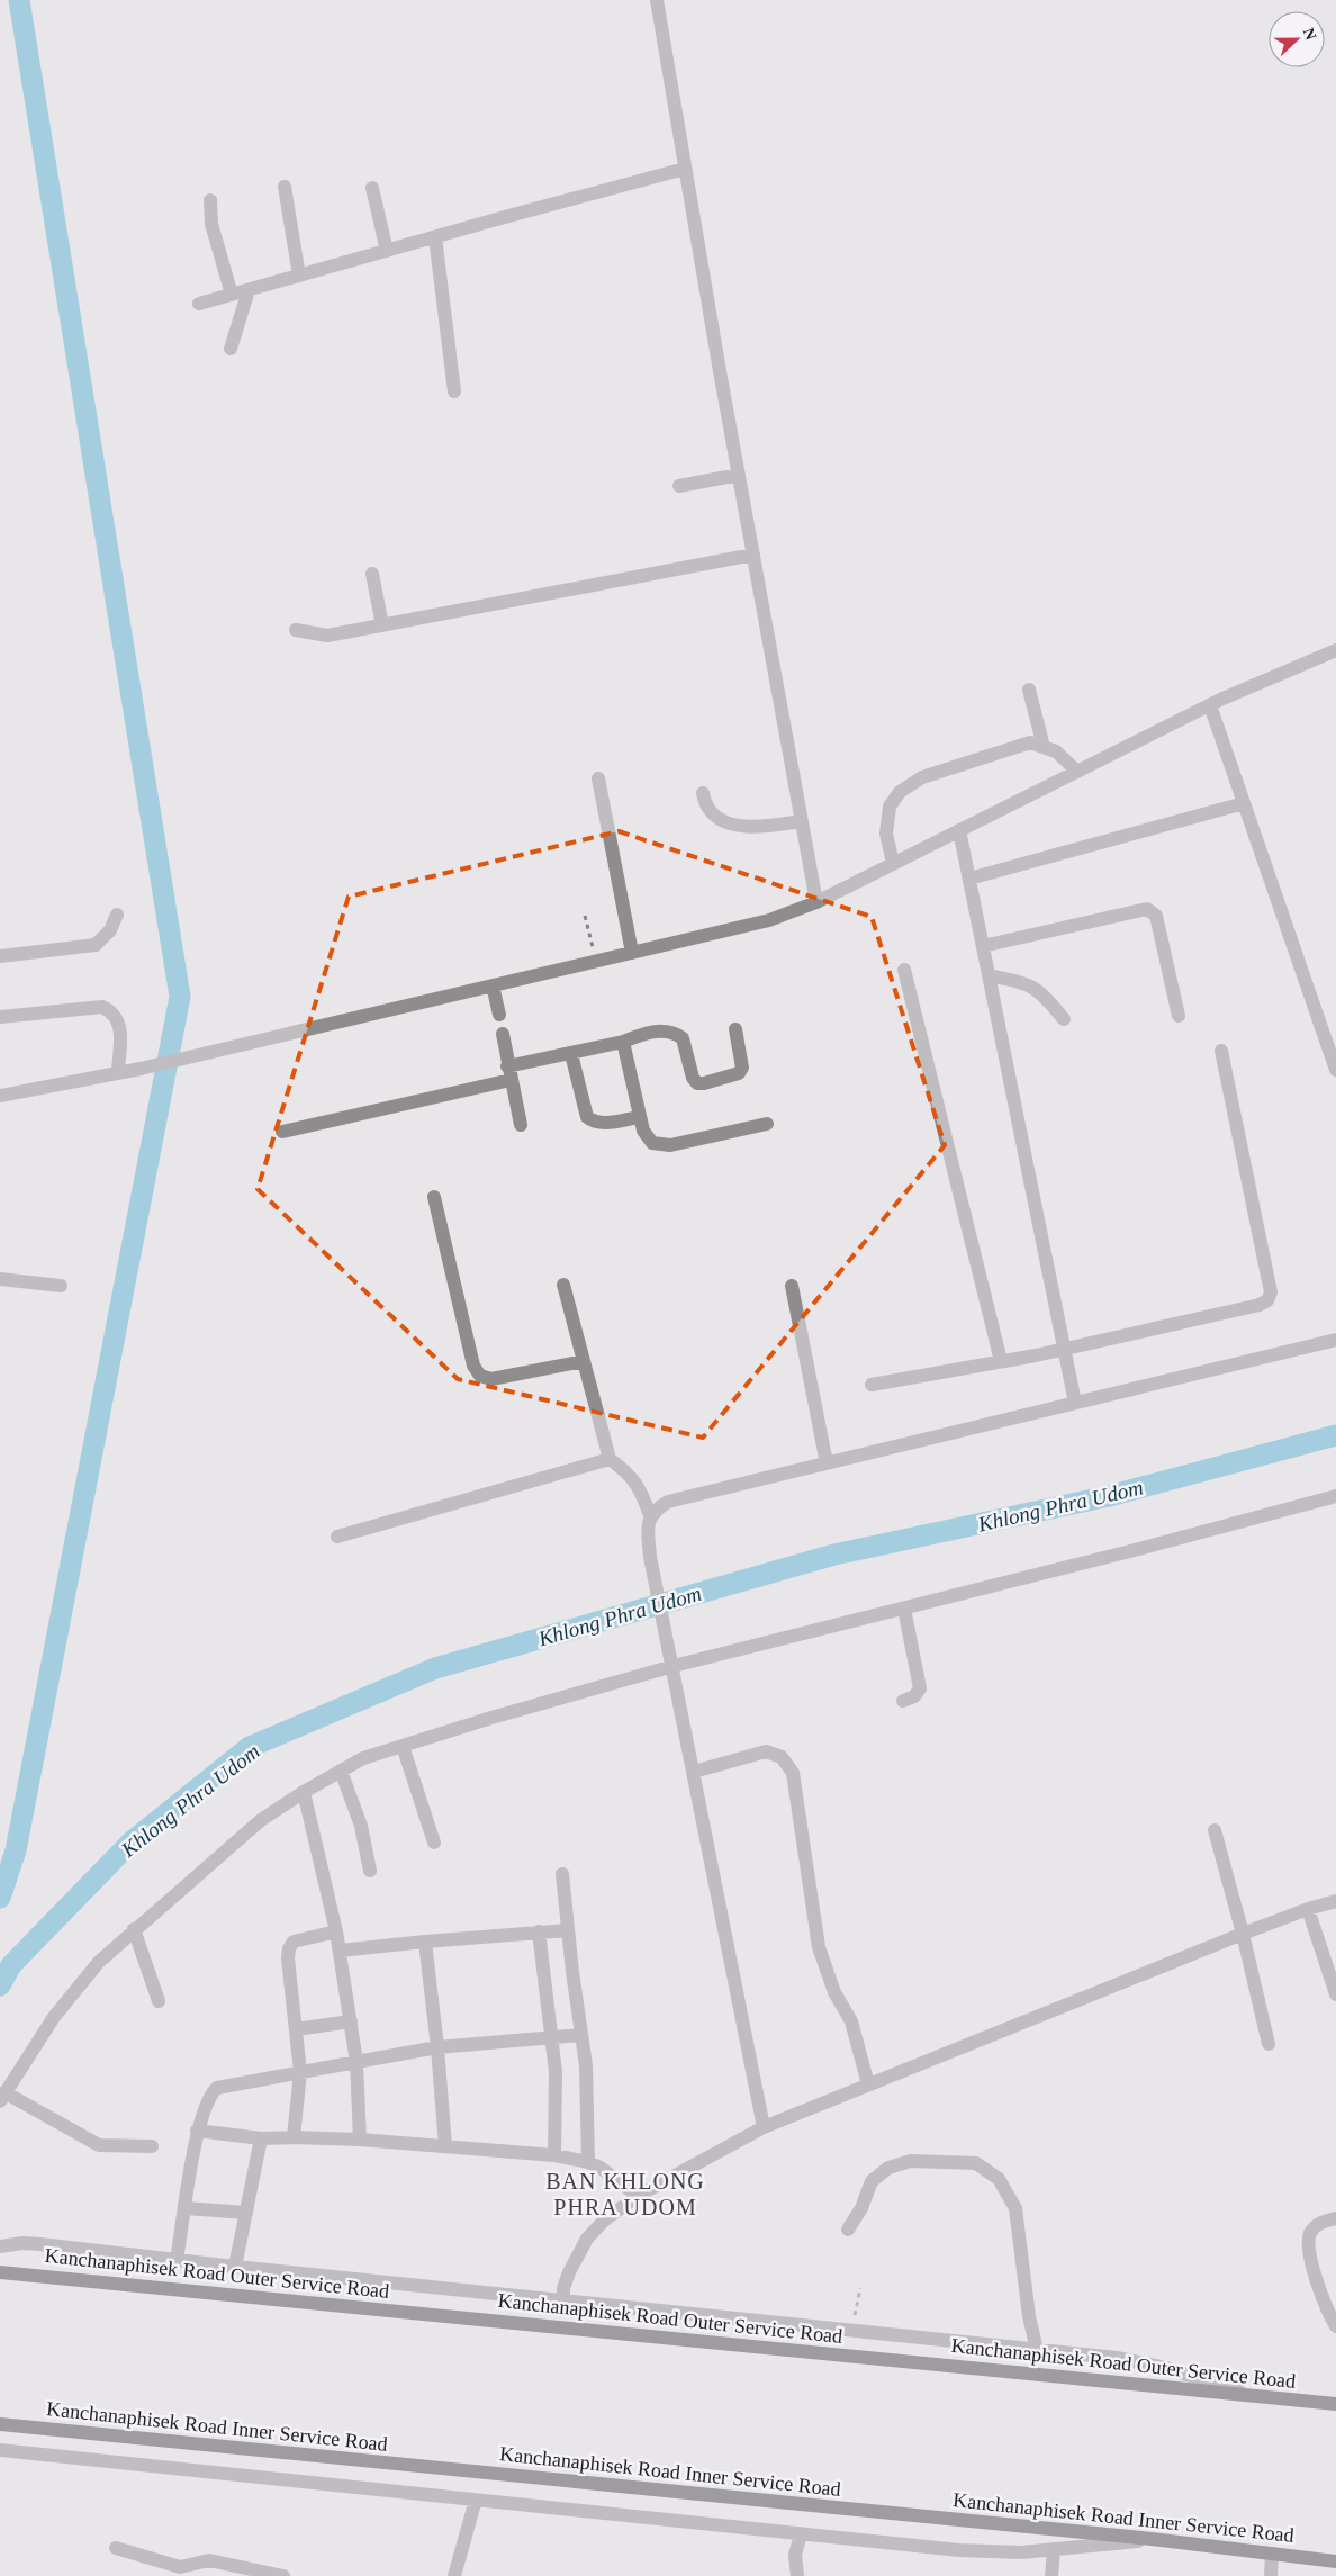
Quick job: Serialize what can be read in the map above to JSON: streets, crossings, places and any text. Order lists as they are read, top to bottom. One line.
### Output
{"streets":{"main road":["Kanchanaphisek Road Outer Service Road","Kanchanaphisek Road Inner Service Road"]},"districts":["BAN KHLONG PHRA UDOM"],"water":["Khlong Phra Udom"],"north":"right"}
